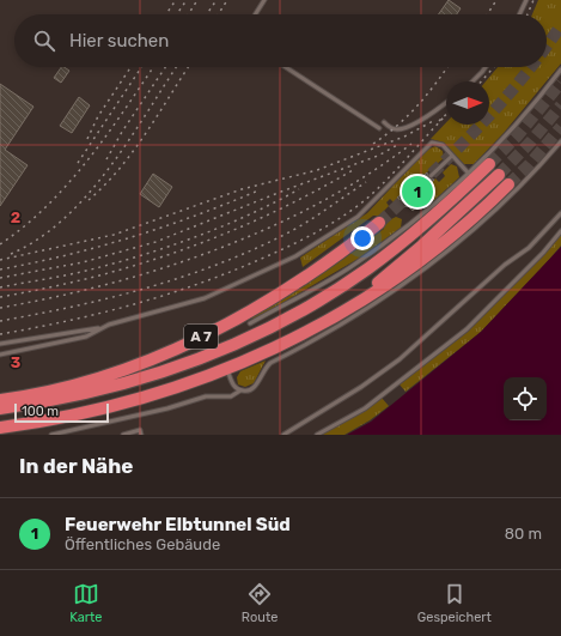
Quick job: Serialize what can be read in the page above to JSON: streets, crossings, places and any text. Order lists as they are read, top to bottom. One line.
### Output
{"streets":{"highway":["A 7"]},"scale_bar":"100 m","north":"right","page":{"search":"Hier suchen","pins":"1","scale":"100 m","heading":"In der Nähe","list":[{"mark":"1","name":"Feuerwehr Elbtunnel Süd","note":"Öffentliches Gebäude","value":"80 m"}],"nav":["Karte","Route","Gespeichert"]},"grid":{"rows":["2","3"]}}
